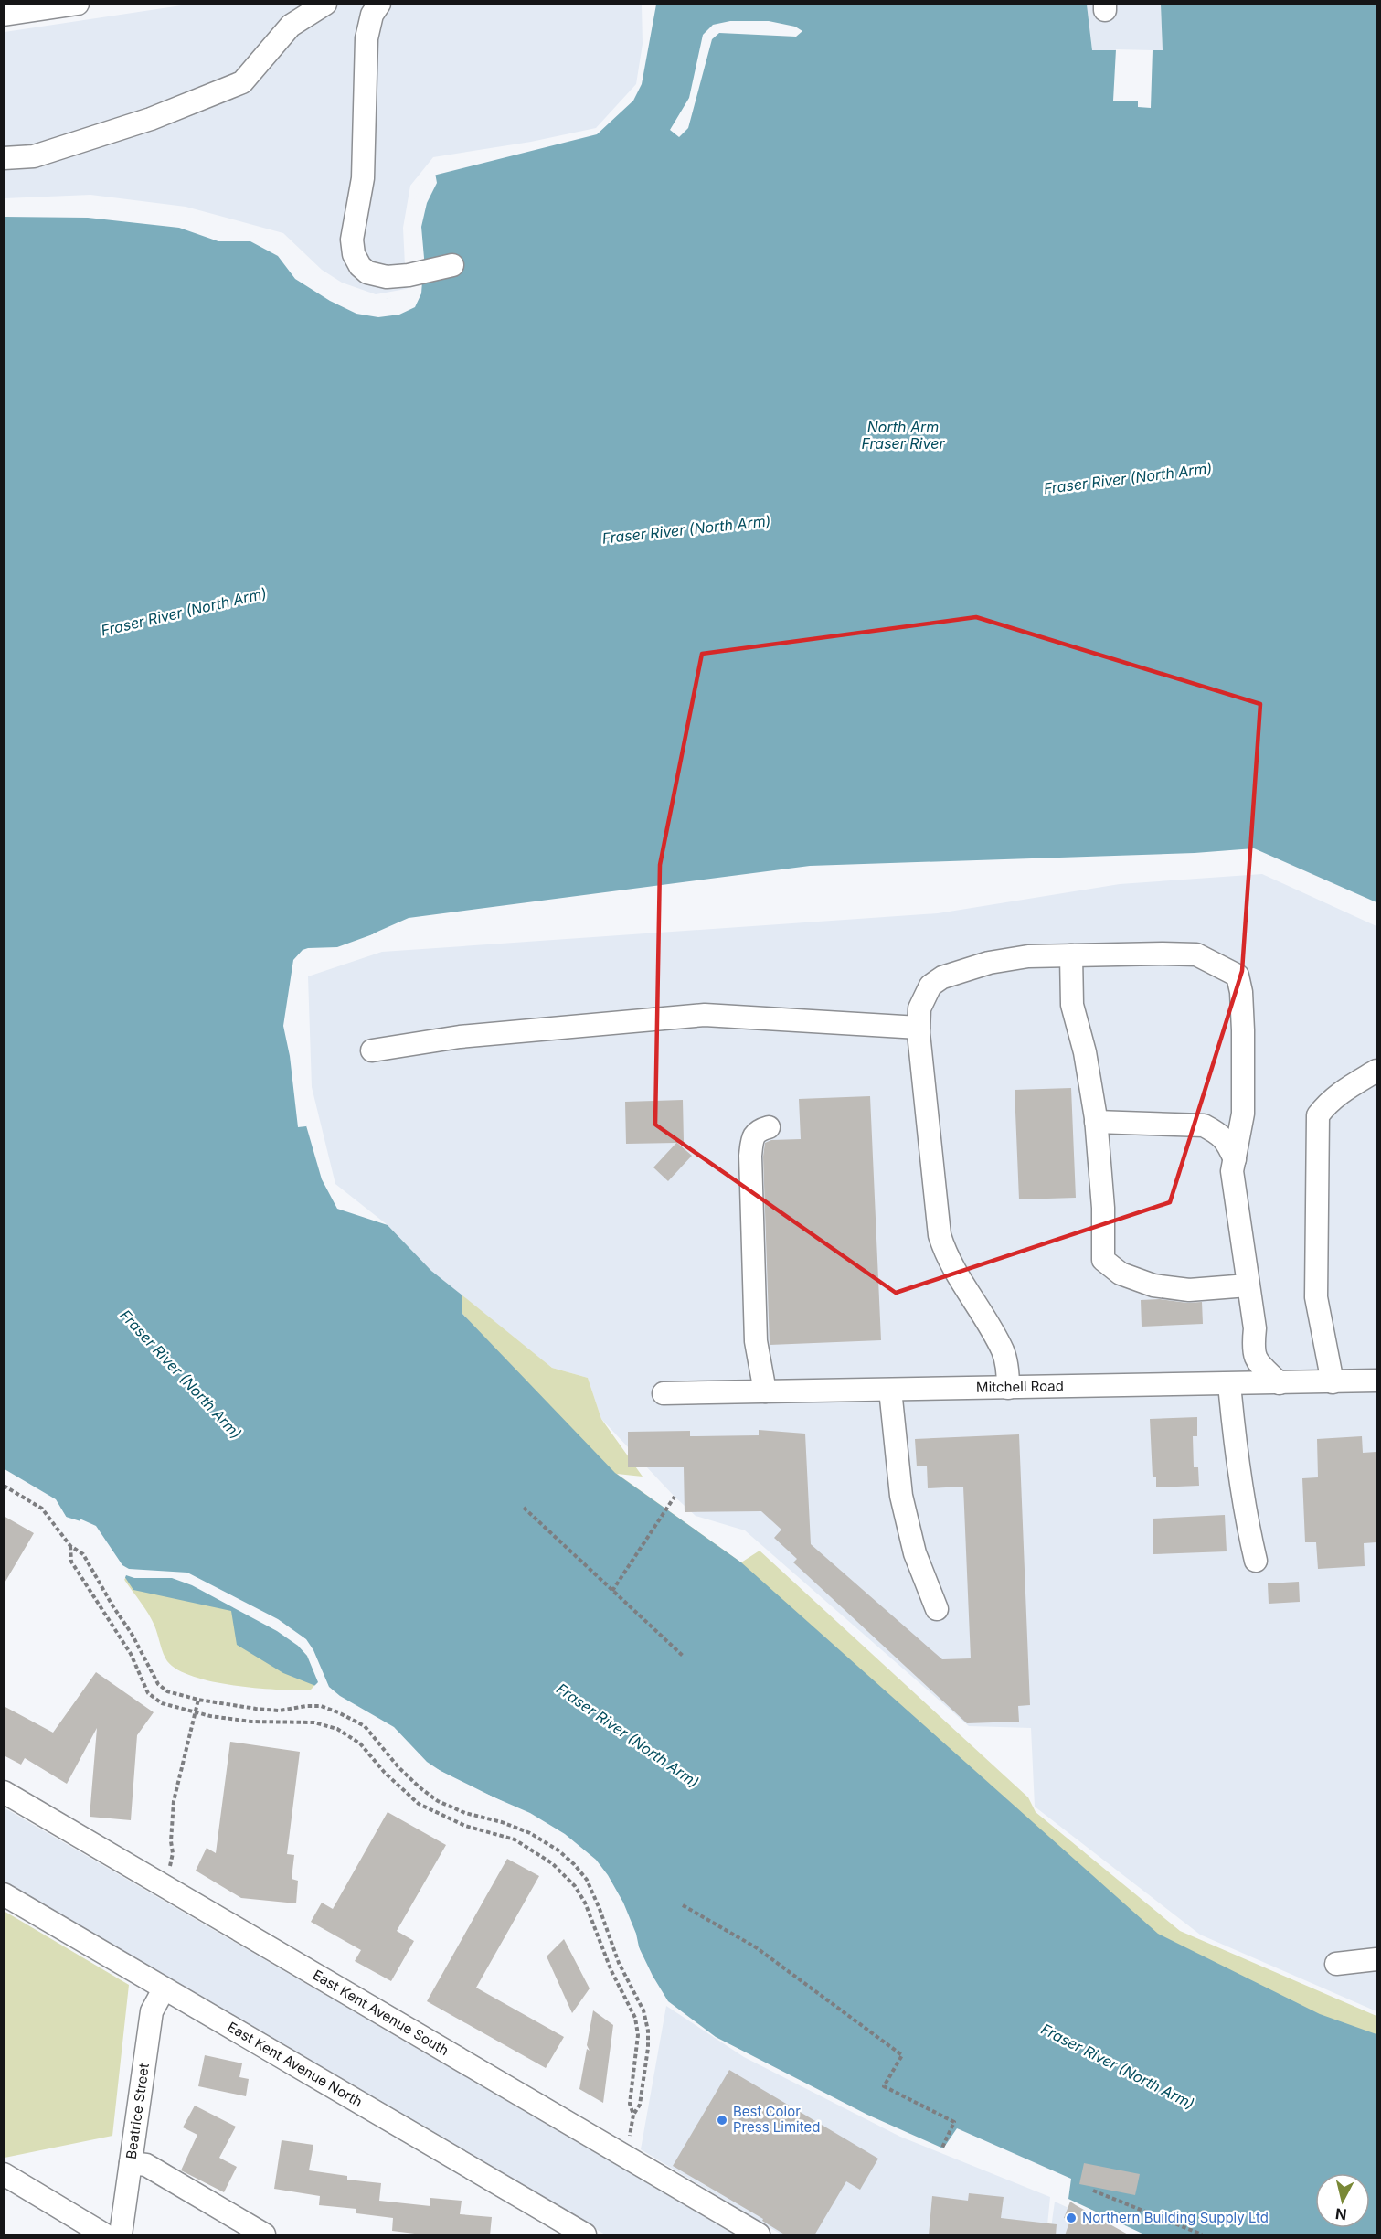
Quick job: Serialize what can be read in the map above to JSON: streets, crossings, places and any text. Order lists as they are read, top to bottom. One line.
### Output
{"streets":{"street":["Mitchell Road","East Kent Avenue South","East Kent Avenue North","Beatrice Street"]},"crossings":[["East Kent Avenue North","Beatrice Street"]],"water":["North Arm Fraser River","Fraser River (North Arm)"],"places":["Best Color Press Limited","Northern Building Supply Ltd"],"north":"bottom"}
